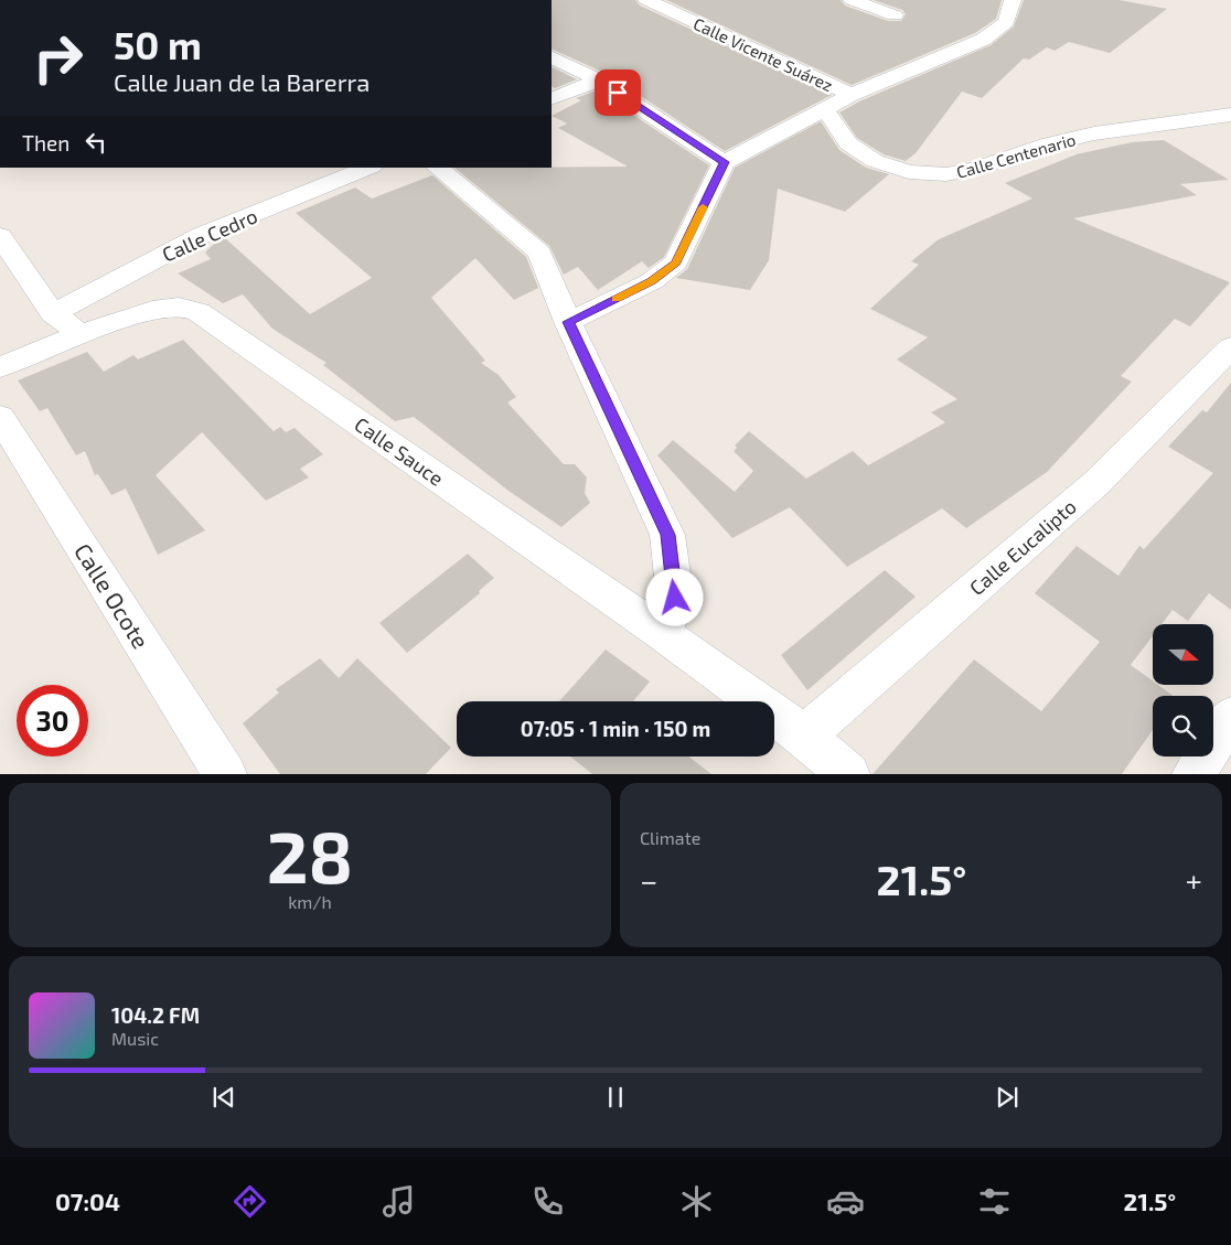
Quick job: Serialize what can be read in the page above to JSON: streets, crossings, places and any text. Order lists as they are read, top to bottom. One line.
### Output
{"streets":{"street":["Calle Vicente Suárez","Calle Centenario","Calle Cedro","Calle Sauce","Calle Eucalipto","Calle Ocote"]},"crossings":[["Calle Sauce","Calle Eucalipto"]],"north":"right","page":{"turn":["50 m","Calle Juan de la Barerra"],"then":"Then","limit":"30","trip":"07:05 · 1 min · 150 m","tile":[["28","km/h"],"Climate"],"heat":["−","21.5°","+"],"song":["104.2 FM","Music"],"tabs":["07:04","21.5°"]}}
